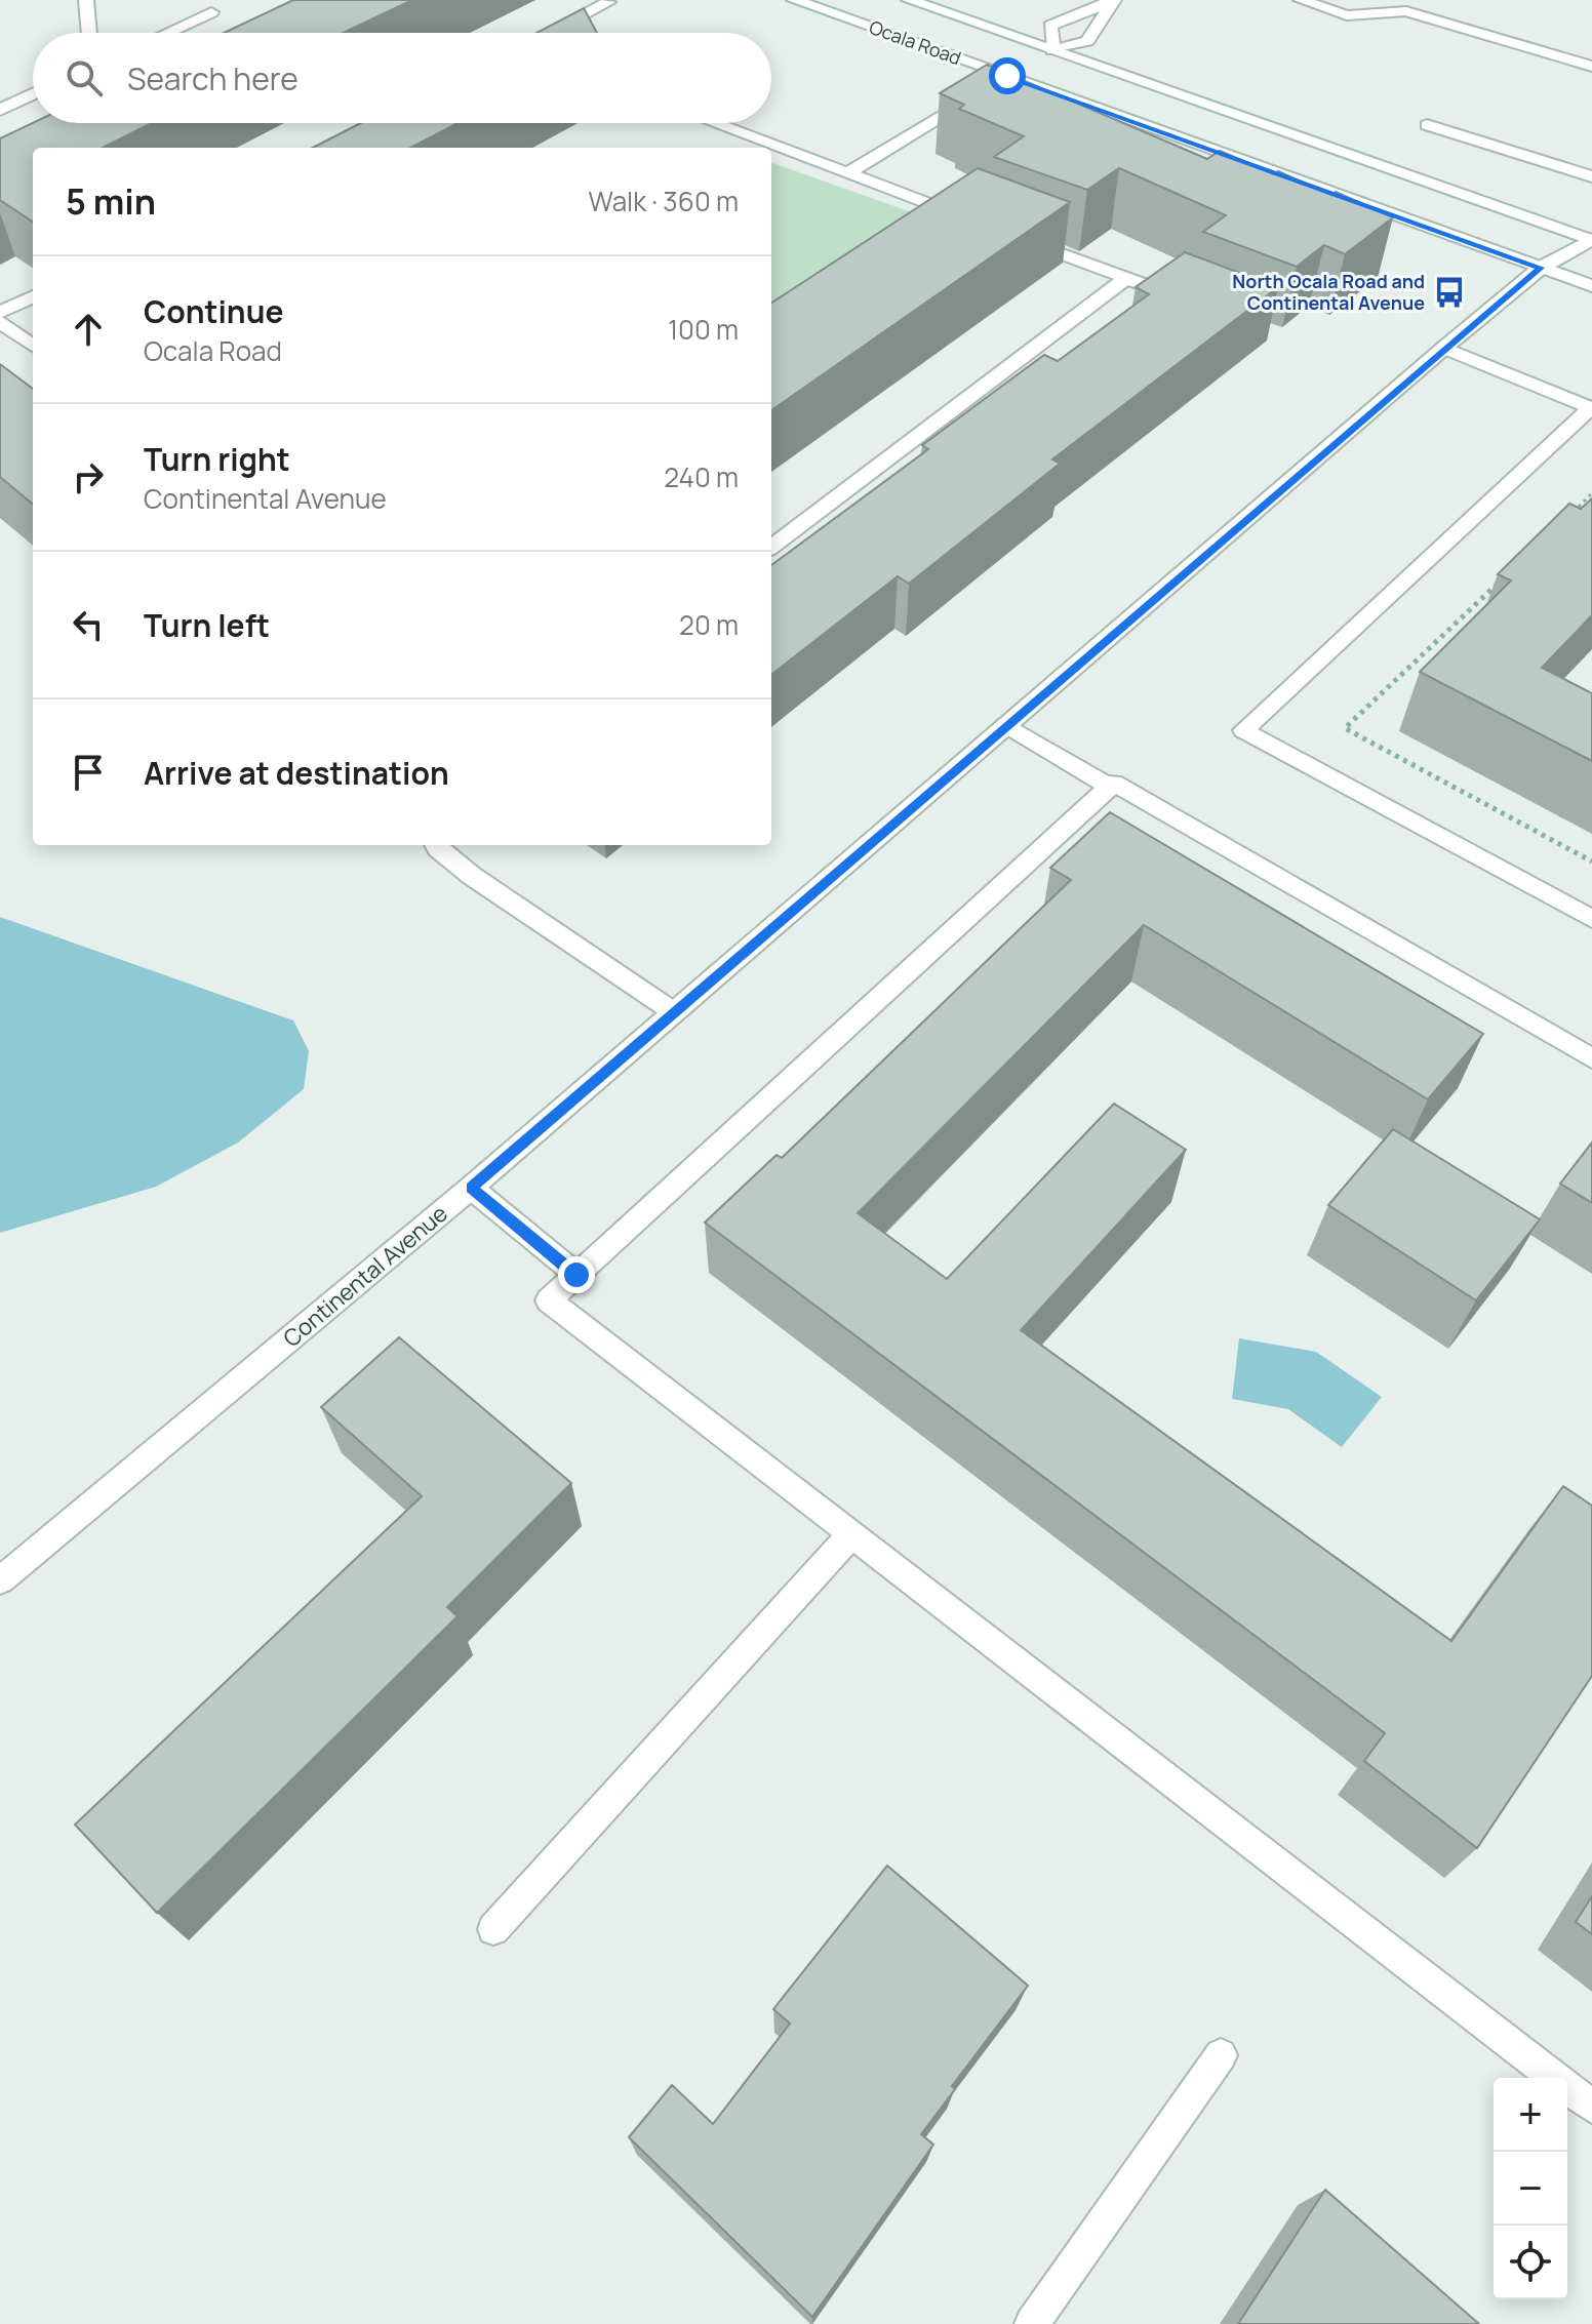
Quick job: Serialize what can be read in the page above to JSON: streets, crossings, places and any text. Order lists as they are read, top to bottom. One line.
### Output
{"streets":{"street":["Ocala Road","Continental Avenue"]},"crossings":[["Ocala Road","Continental Avenue"]],"places":{"bus stop":["North Ocala Road and Continental Avenue"]},"page":{"search":"Search here","heading":["5 min","Walk · 360 m"],"list":[["Continue","Ocala Road","100 m"],["Turn right","Continental Avenue","240 m"],["Turn left","20 m"],"Arrive at destination"],"map_buttons":["+","−"]}}
